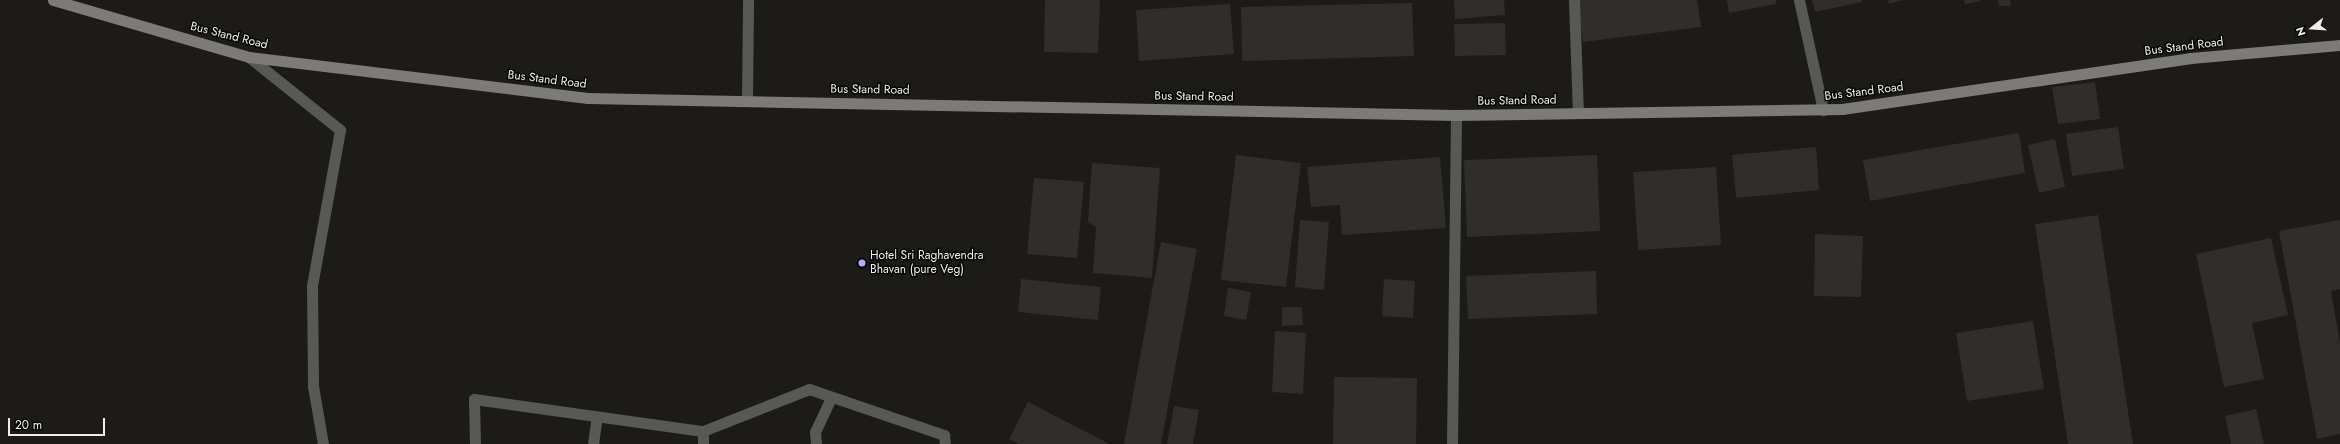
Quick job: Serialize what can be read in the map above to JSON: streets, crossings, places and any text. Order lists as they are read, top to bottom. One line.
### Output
{"streets":{"main road":["Bus Stand Road"]},"places":["Hotel Sri Raghavendra Bhavan (pure Veg)"],"scale_bar":"20 m","north":"left"}
